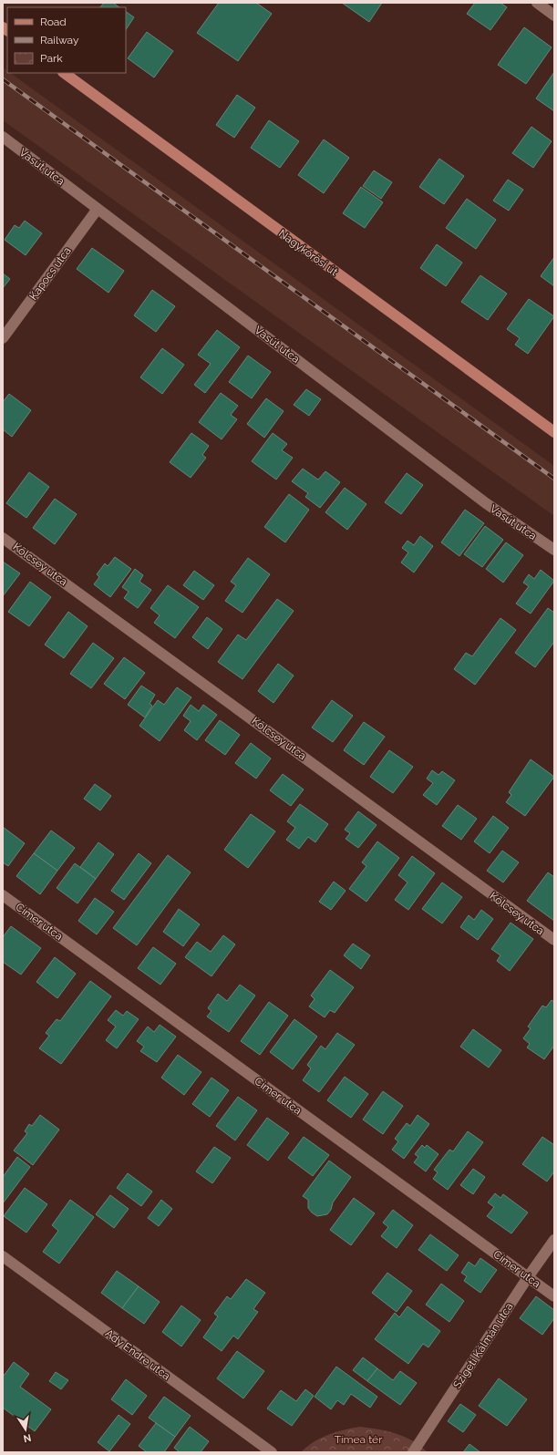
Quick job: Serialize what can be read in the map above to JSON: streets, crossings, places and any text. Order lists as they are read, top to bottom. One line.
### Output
{"streets":{"main road":["Nagykőrösi út"],"street":["Vasút utca","Kapocs utca","Kölcsey utca","Címer utca","Szigeti Kálmán utca","Ady Endre utca"]},"crossings":[["Vasút utca","Kapocs utca"],["Címer utca","Szigeti Kálmán utca"]],"parks":["Tímea tér"],"legend":["Road","Railway","Park"],"north":"bottom"}
